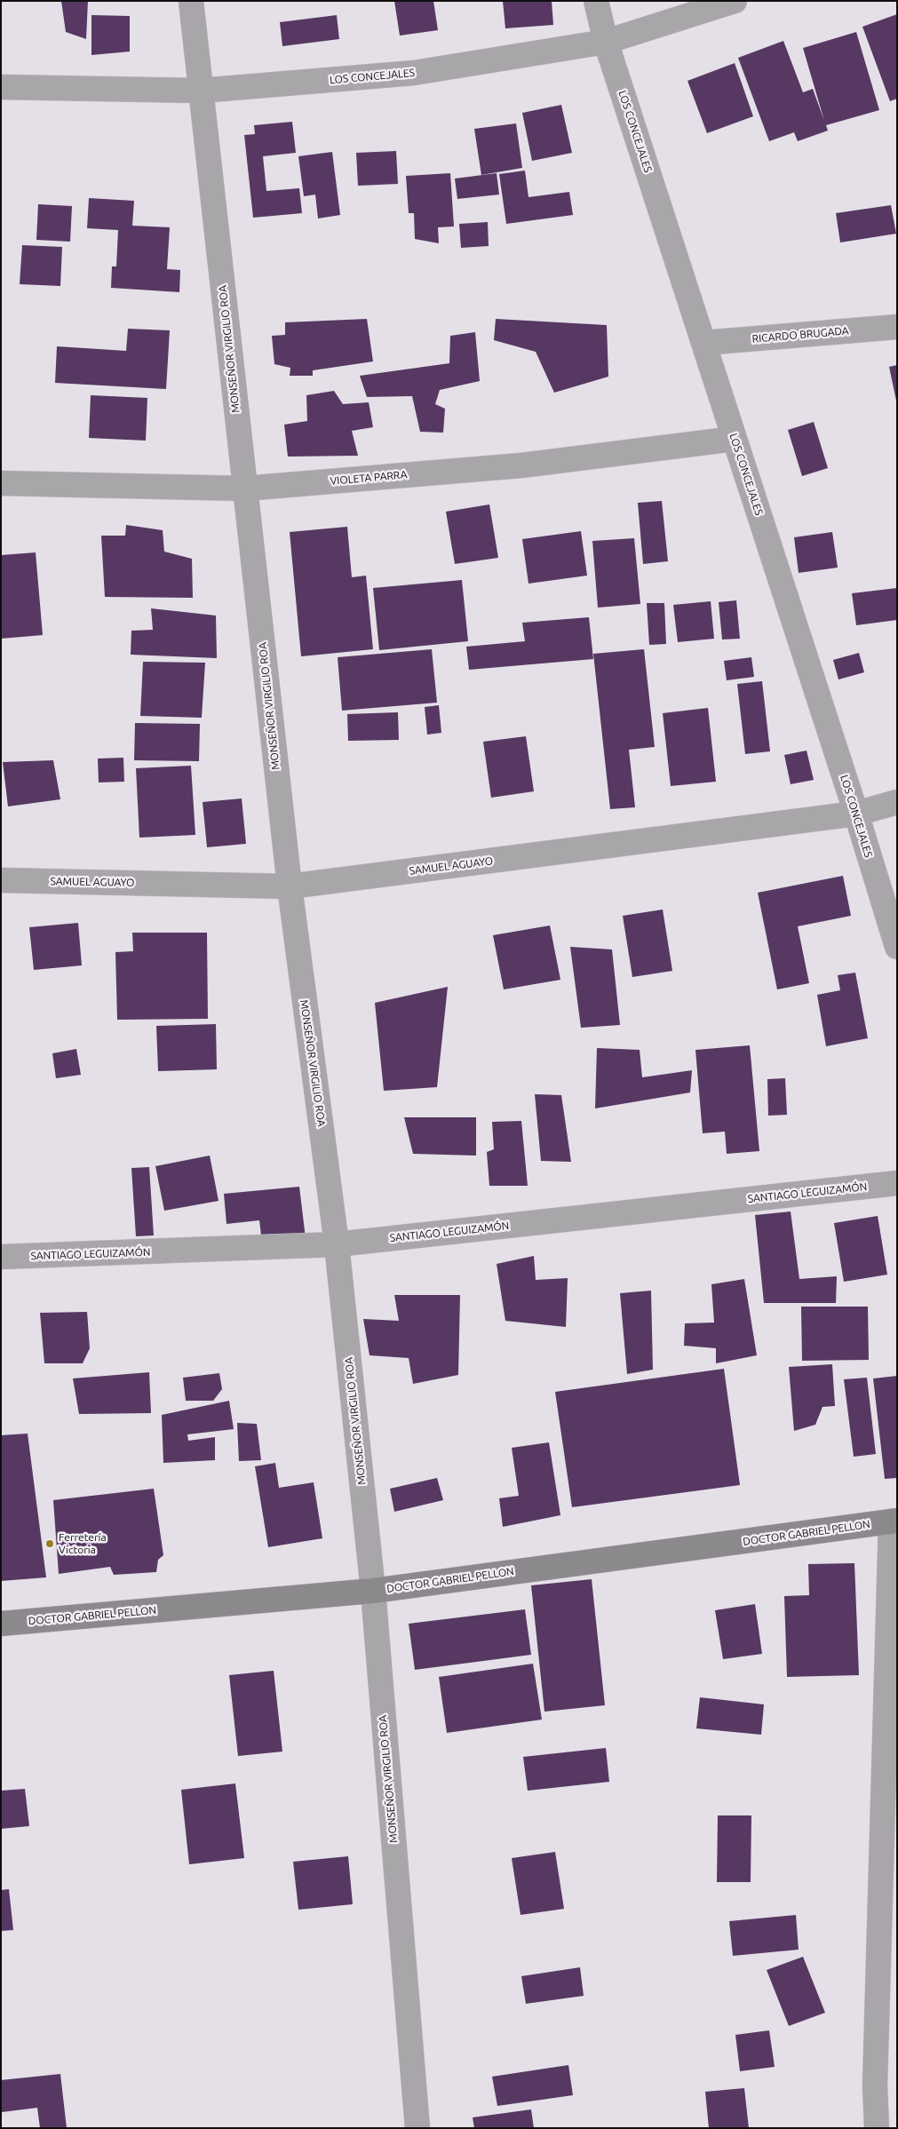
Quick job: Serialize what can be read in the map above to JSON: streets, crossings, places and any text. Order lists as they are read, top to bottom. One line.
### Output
{"streets":{"street":["LOS CONCEJALES","RICARDO BRUGADA","MONSEÑOR VIRGILIO ROA","VIOLETA PARRA","SAMUEL AGUAYO","SANTIAGO LEGUIZAMÓN","DOCTOR GABRIEL PELLON"]},"crossings":[["LOS CONCEJALES","RICARDO BRUGADA"],["LOS CONCEJALES","MONSEÑOR VIRGILIO ROA"],["LOS CONCEJALES","VIOLETA PARRA"],["LOS CONCEJALES","SAMUEL AGUAYO"],["MONSEÑOR VIRGILIO ROA","VIOLETA PARRA"],["MONSEÑOR VIRGILIO ROA","SAMUEL AGUAYO"],["MONSEÑOR VIRGILIO ROA","SANTIAGO LEGUIZAMÓN"],["MONSEÑOR VIRGILIO ROA","DOCTOR GABRIEL PELLON"]],"places":["Ferretería Victoria"]}
